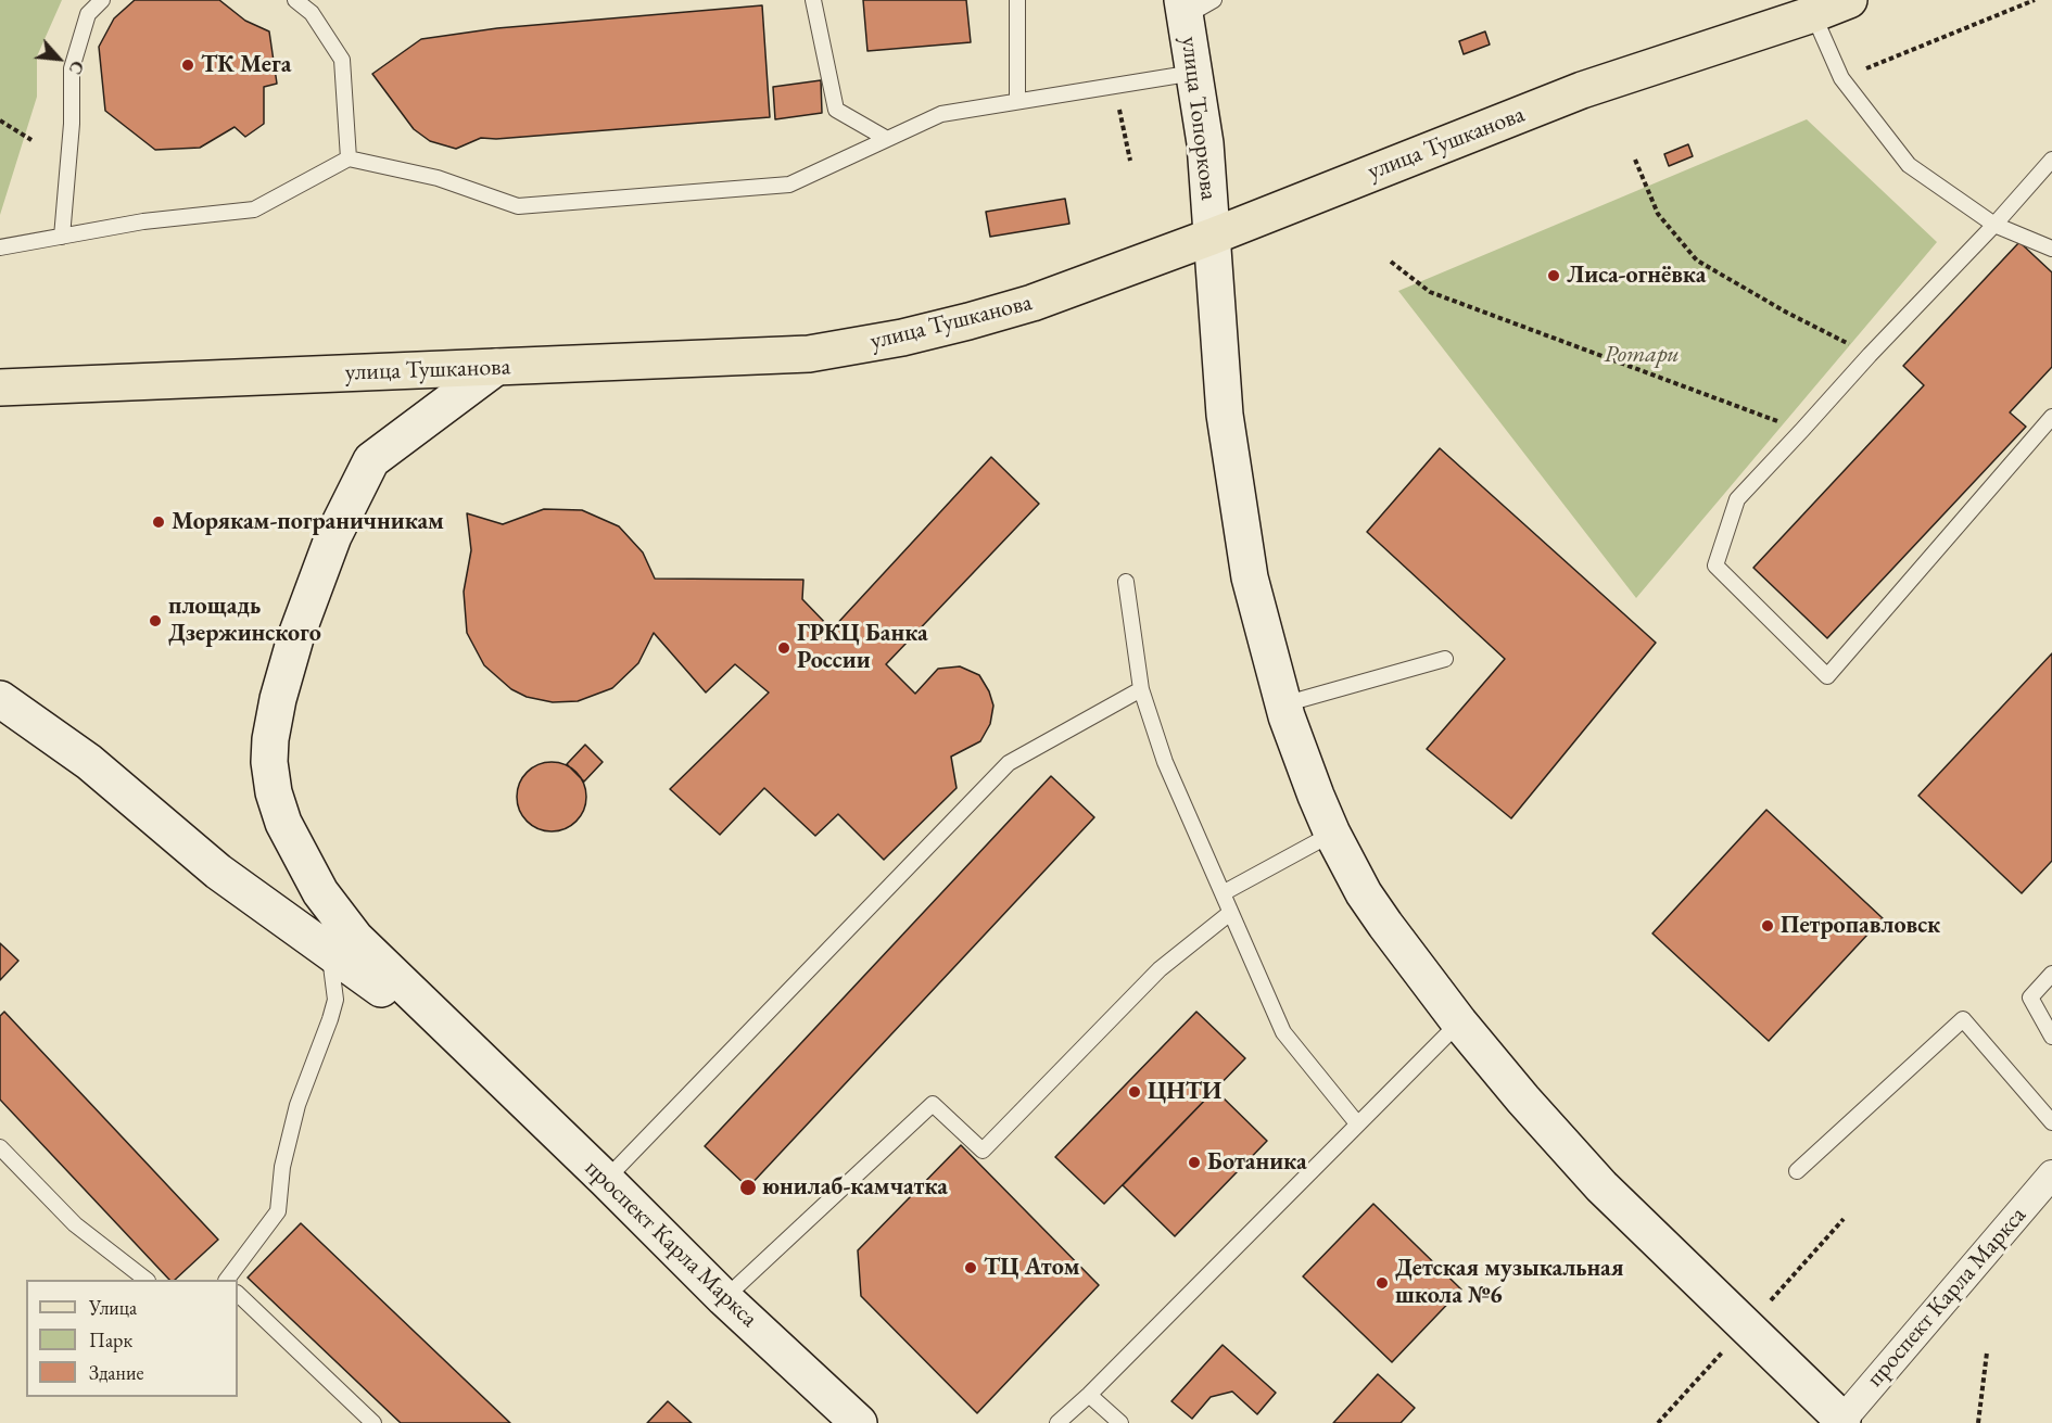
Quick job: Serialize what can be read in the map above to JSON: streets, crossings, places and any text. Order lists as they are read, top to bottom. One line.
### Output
{"streets":{"main road":["улица Топоркова","улица Тушканова","проспект Карла Маркса"]},"crossings":[["улица Топоркова","улица Тушканова"],["улица Топоркова","проспект Карла Маркса"]],"parks":["Ротари"],"places":["ТК Мега","Лиса-огнёвка","Морякам-пограничникам","площадь Дзержинского","ГРКЦ Банка России","Петропавловск","ЦНТИ","Ботаника","юнилаб-камчатка","ТЦ Атом","Детская музыкальная школа №6"],"legend":["Улица","Парк","Здание"],"north":"bottom right"}
